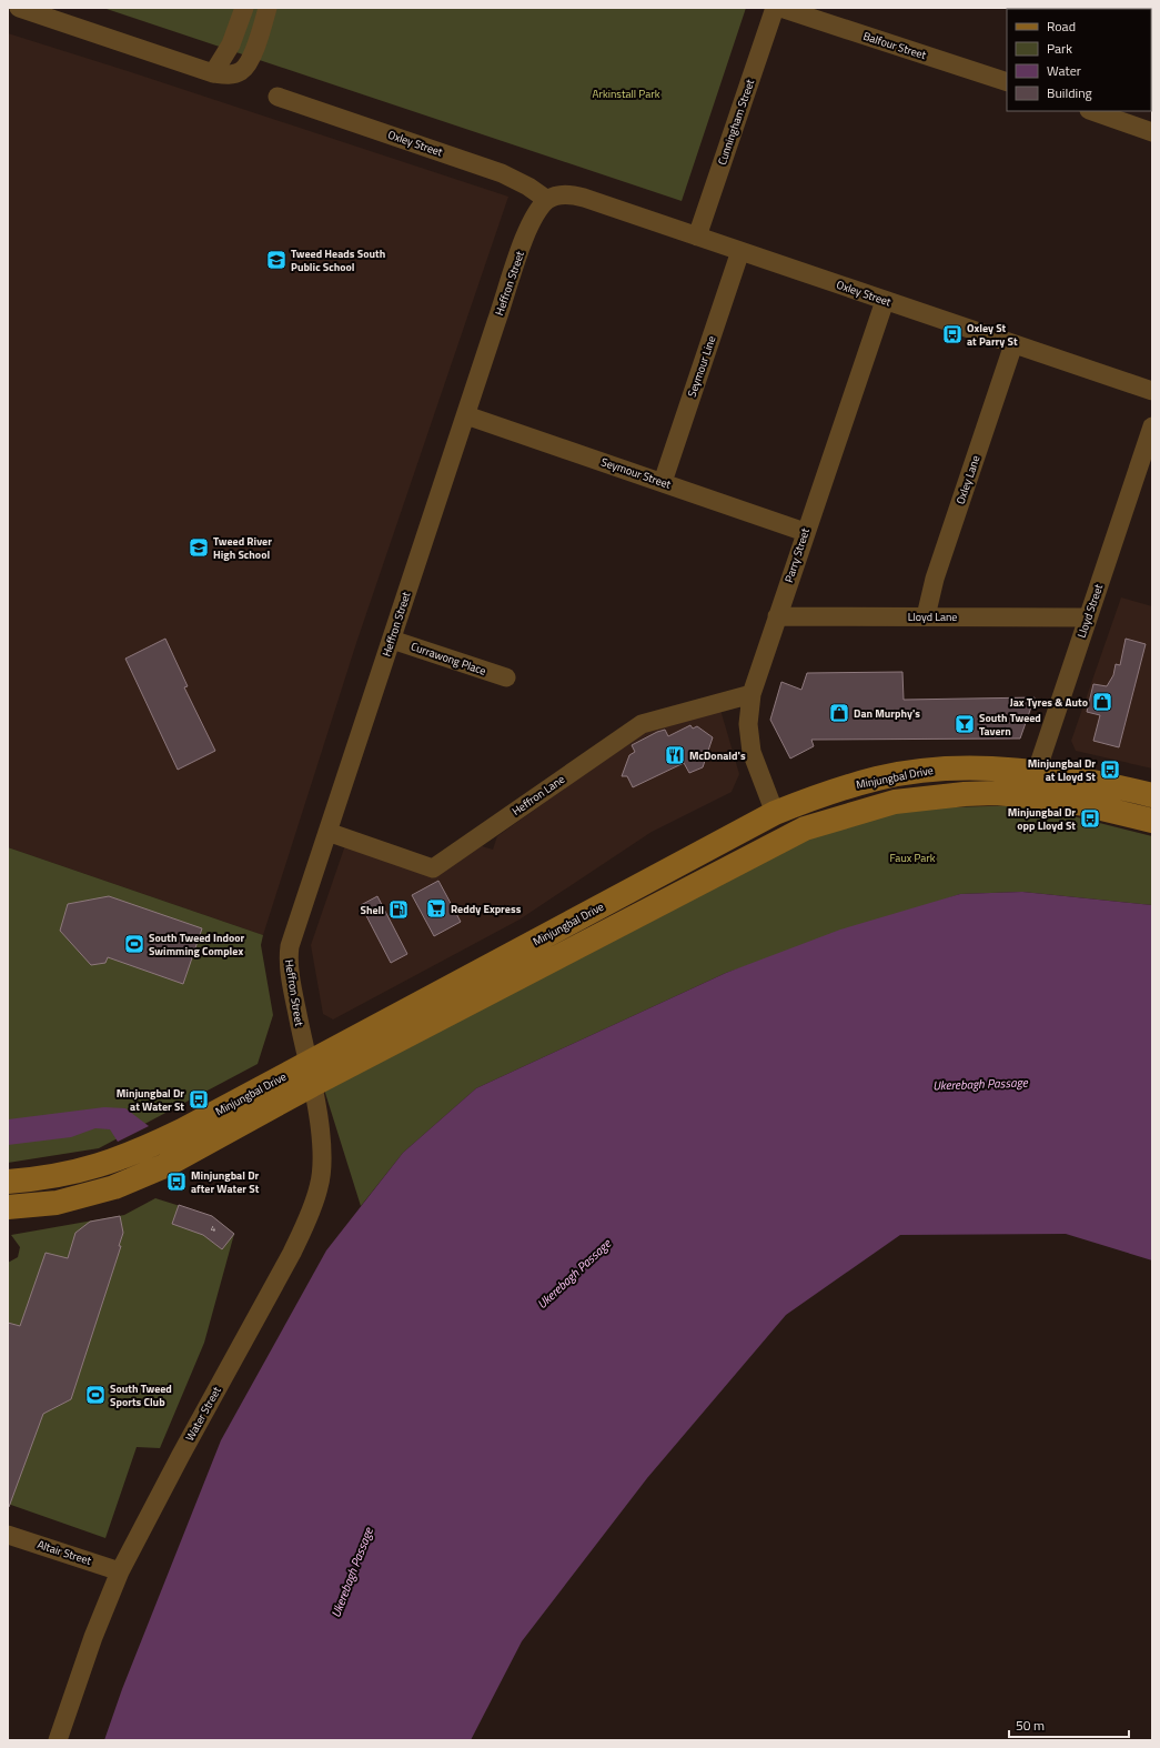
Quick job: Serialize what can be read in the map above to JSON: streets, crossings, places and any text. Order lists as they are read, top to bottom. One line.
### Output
{"streets":{"main road":["Minjungbal Drive"],"street":["Balfour Street","Cunningham Street","Oxley Street","Heffron Street","Seymour Line","Seymour Street","Oxley Lane","Parry Street","Lloyd Street","Lloyd Lane","Currawong Place","Heffron Lane","Water Street","Altair Street"]},"crossings":[["Cunningham Street","Oxley Street"],["Oxley Street","Heffron Street"],["Oxley Street","Seymour Line"],["Oxley Street","Oxley Lane"],["Oxley Street","Parry Street"],["Heffron Street","Seymour Street"],["Heffron Street","Currawong Place"],["Heffron Street","Minjungbal Drive"],["Heffron Street","Heffron Lane"],["Heffron Street","Water Street"],["Seymour Line","Seymour Street"],["Seymour Street","Parry Street"],["Oxley Lane","Lloyd Lane"],["Parry Street","Lloyd Lane"],["Parry Street","Minjungbal Drive"],["Parry Street","Heffron Lane"],["Lloyd Street","Lloyd Lane"],["Lloyd Street","Minjungbal Drive"],["Minjungbal Drive","Water Street"],["Water Street","Altair Street"]],"water":["Ukerebagh Passage"],"parks":["Arkinstall Park","Faux Park"],"places":{"school or university":["Tweed Heads South Public School","Tweed River High School"],"bus stop":["Oxley St at Parry St","Minjungbal Dr at Lloyd St","Minjungbal Dr opp Lloyd St","Minjungbal Dr at Water St","Minjungbal Dr after Water St"],"shop":["Jax Tyres & Auto","Dan Murphy's"],"bar":["South Tweed Tavern"],"restaurant":["McDonald's"],"supermarket":["Reddy Express"],"fuel station":["Shell"],"sports":["South Tweed Indoor Swimming Complex","South Tweed Sports Club"]},"house_numbers":["4"],"legend":["Road","Park","Water","Building"],"scale_bar":"50 m"}
